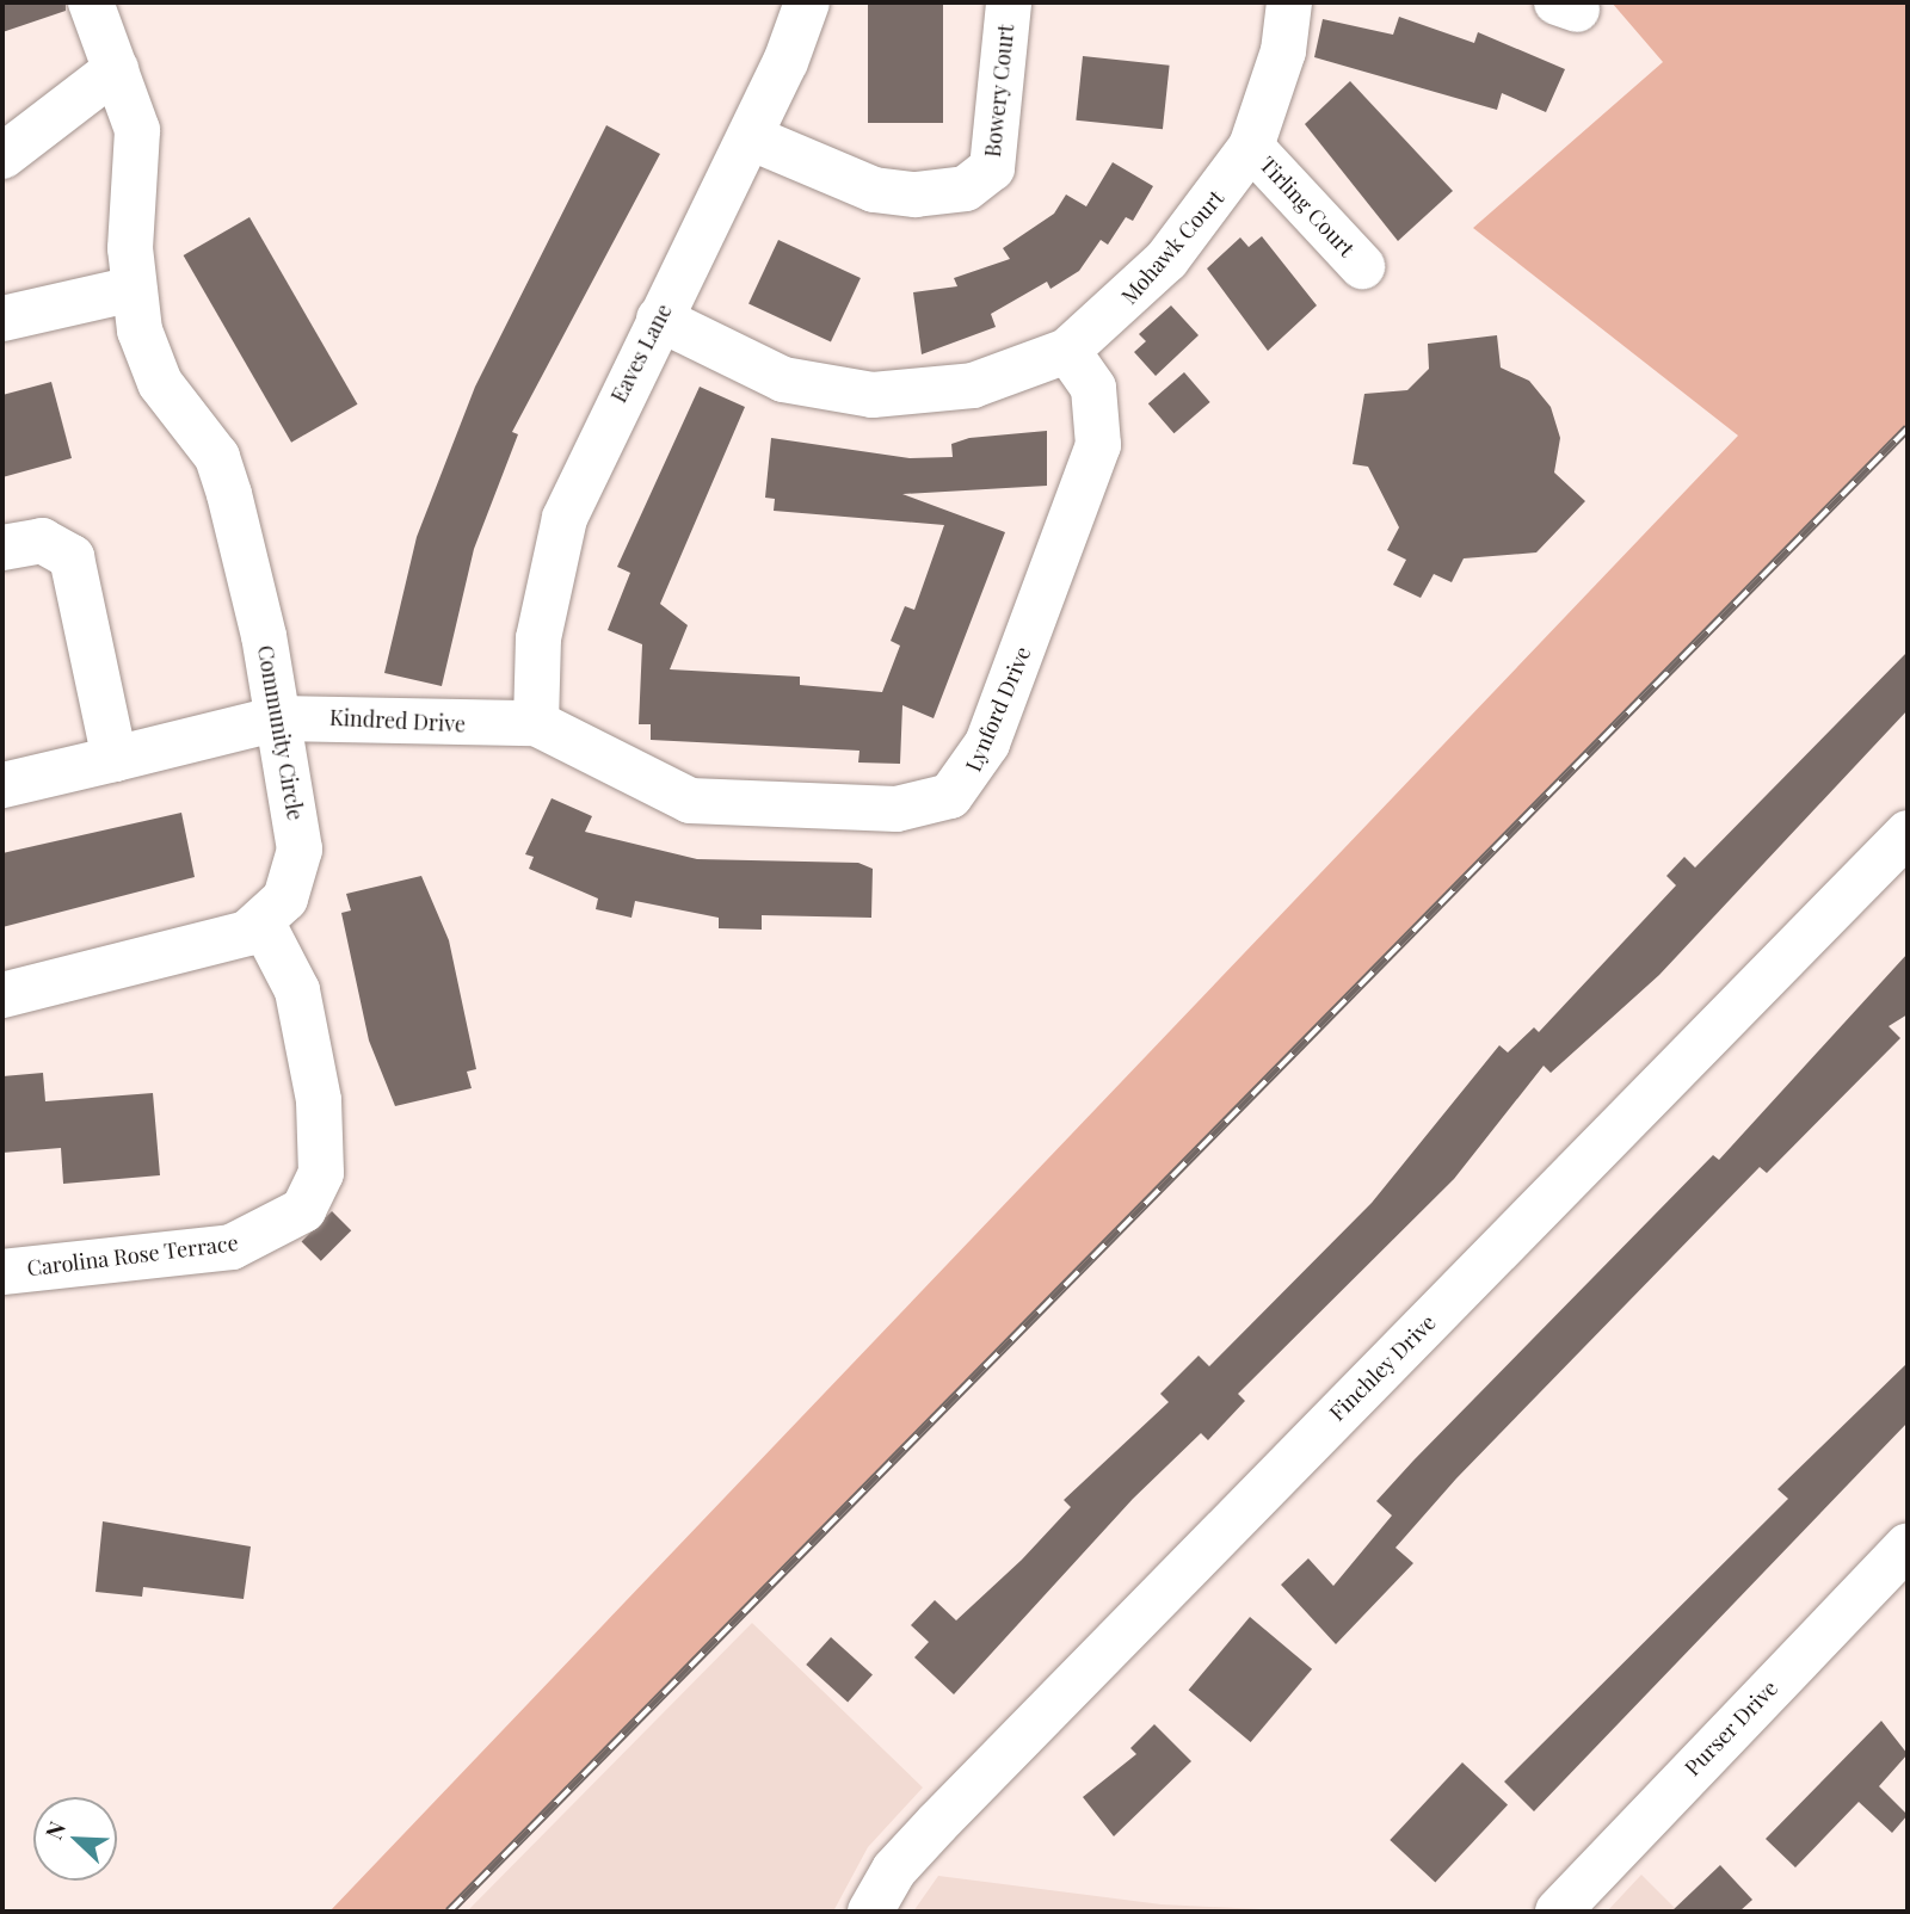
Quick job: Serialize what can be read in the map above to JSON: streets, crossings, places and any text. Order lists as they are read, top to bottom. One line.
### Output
{"streets":{"street":["Bowery Court","Tirling Court","Mohawk Court","Eaves Lane","Lynford Drive","Kindred Drive","Community Circle","Carolina Rose Terrace","Finchley Drive","Purser Drive"]},"crossings":[["Bowery Court","Eaves Lane"],["Tirling Court","Mohawk Court"],["Mohawk Court","Eaves Lane"],["Mohawk Court","Lynford Drive"],["Eaves Lane","Lynford Drive"],["Eaves Lane","Kindred Drive"],["Lynford Drive","Kindred Drive"],["Kindred Drive","Community Circle"],["Community Circle","Carolina Rose Terrace"]],"north":"top left"}
